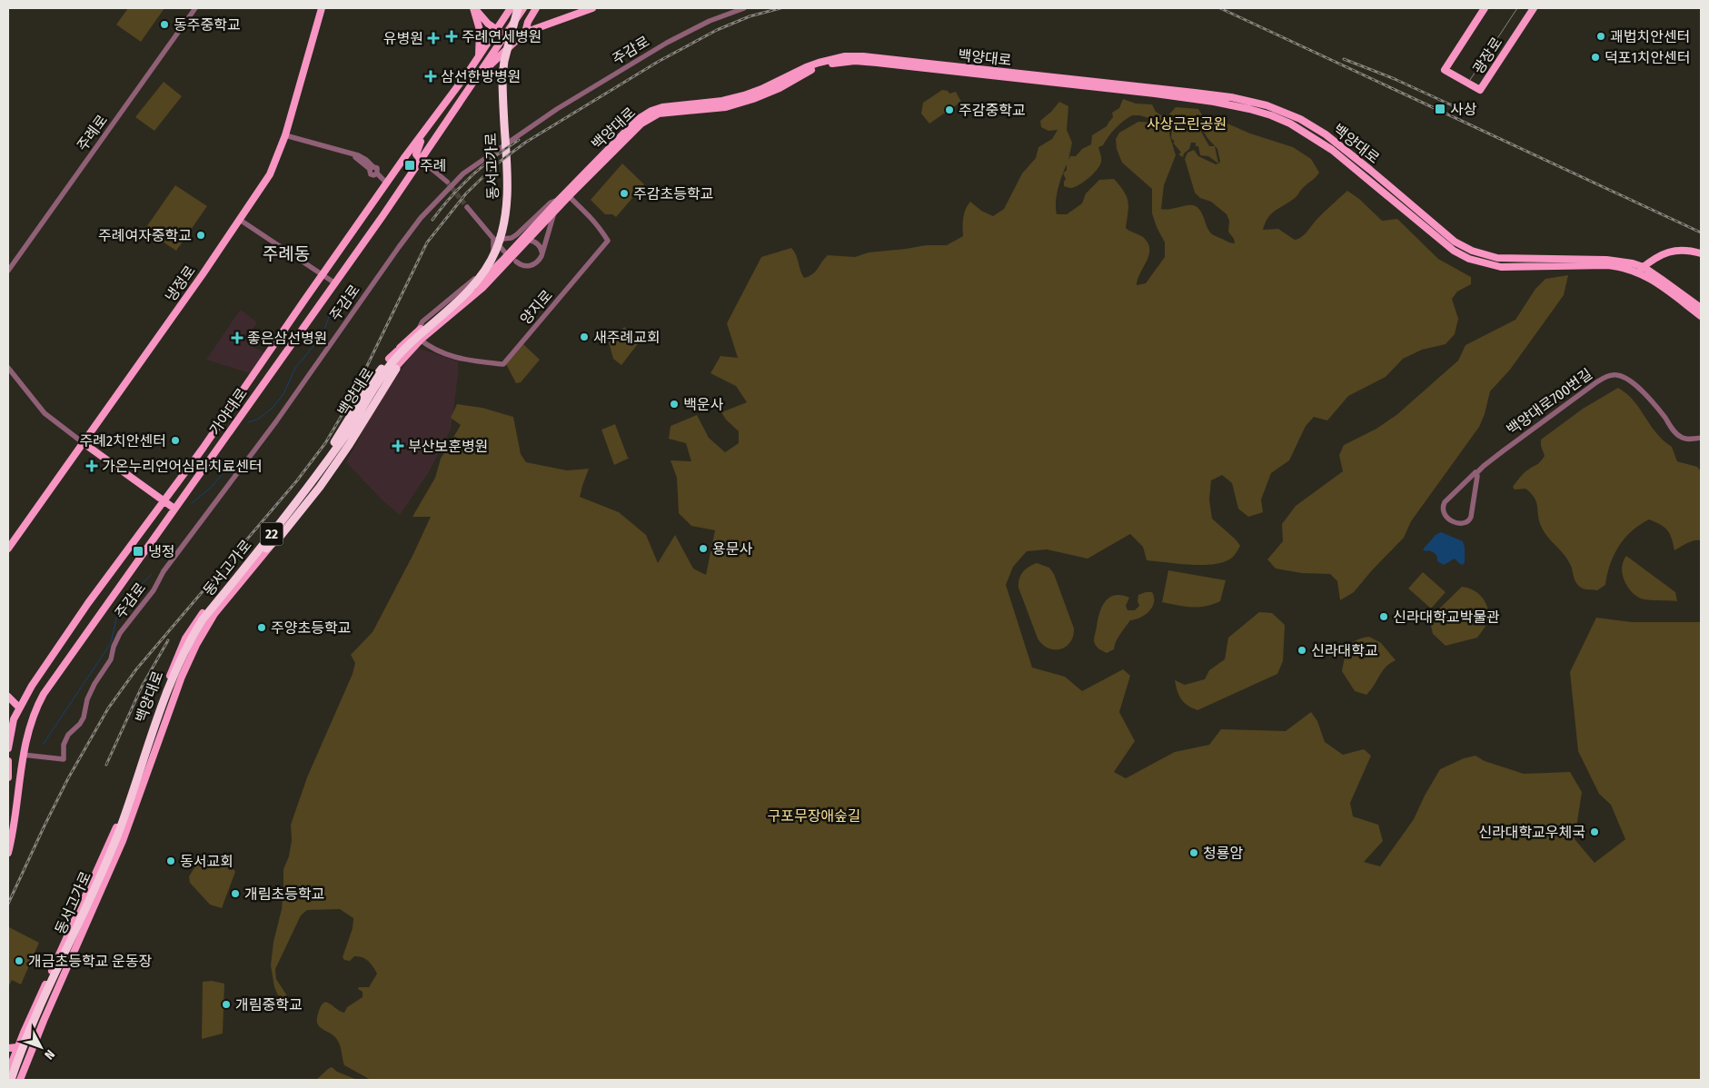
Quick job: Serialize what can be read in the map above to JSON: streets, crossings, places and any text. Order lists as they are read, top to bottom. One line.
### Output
{"streets":{"highway":["동서고가로","22"],"main road":["광장로","백양대로","냉정로","가야대로"],"street":["주감로","주례로","양지로","백양대로700번길"]},"crossings":[["주감로","가야대로"],["백양대로","양지로"],["동서고가로","가야대로"]],"districts":["주례동"],"parks":["사상근린공원","구포무장애숲길"],"places":{"other":["동주중학교","괘법치안센터","덕포1치안센터","주감중학교","주감초등학교","주례여자중학교","새주례교회","백운사","주례2치안센터","용문사","신라대학교박물관","주양초등학교","신라대학교","신라대학교우체국","청룡암","동서교회","개림초등학교","개금초등학교 운동장","개림중학교"],"health":["주례연세병원","유병원","삼선한방병원","좋은삼선병원","부산보훈병원","가온누리언어심리치료센터"],"transit":["사상","주례","냉정"]},"north":"bottom right"}
